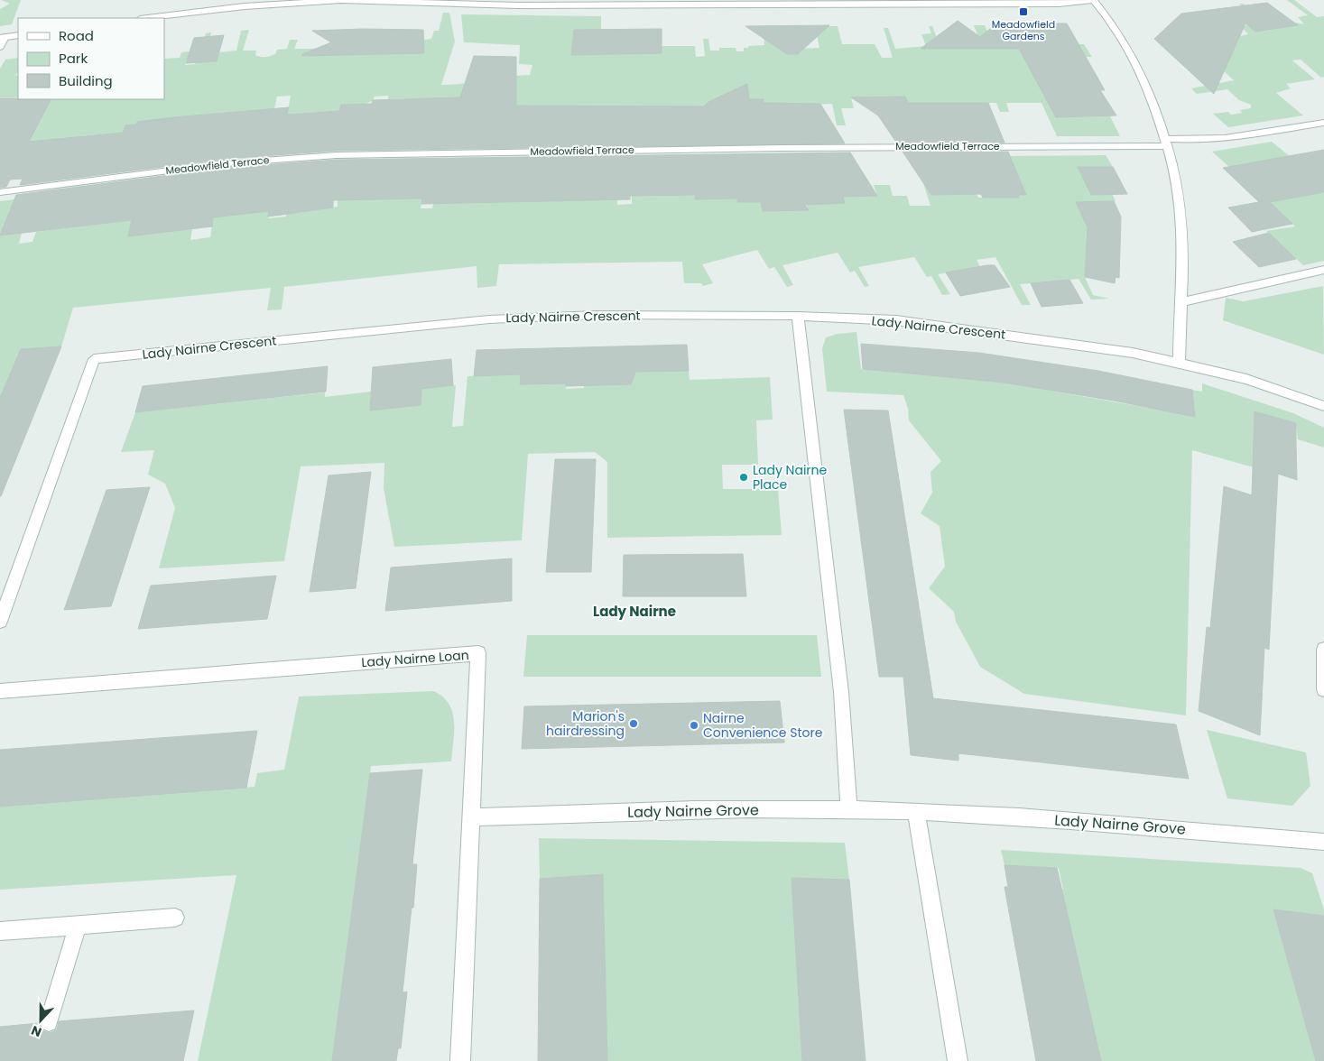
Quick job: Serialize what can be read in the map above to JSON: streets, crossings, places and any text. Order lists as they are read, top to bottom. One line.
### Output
{"streets":{"street":["Meadowfield Terrace","Lady Nairne Crescent","Lady Nairne Loan","Lady Nairne Grove"]},"crossings":[["Lady Nairne Loan","Lady Nairne Grove"]],"districts":["Lady Nairne"],"places":{"transit":["Meadowfield Gardens"],"other":["Lady Nairne Place","Marion's hairdressing","Nairne Convenience Store"]},"legend":["Road","Park","Building"],"north":"bottom"}
